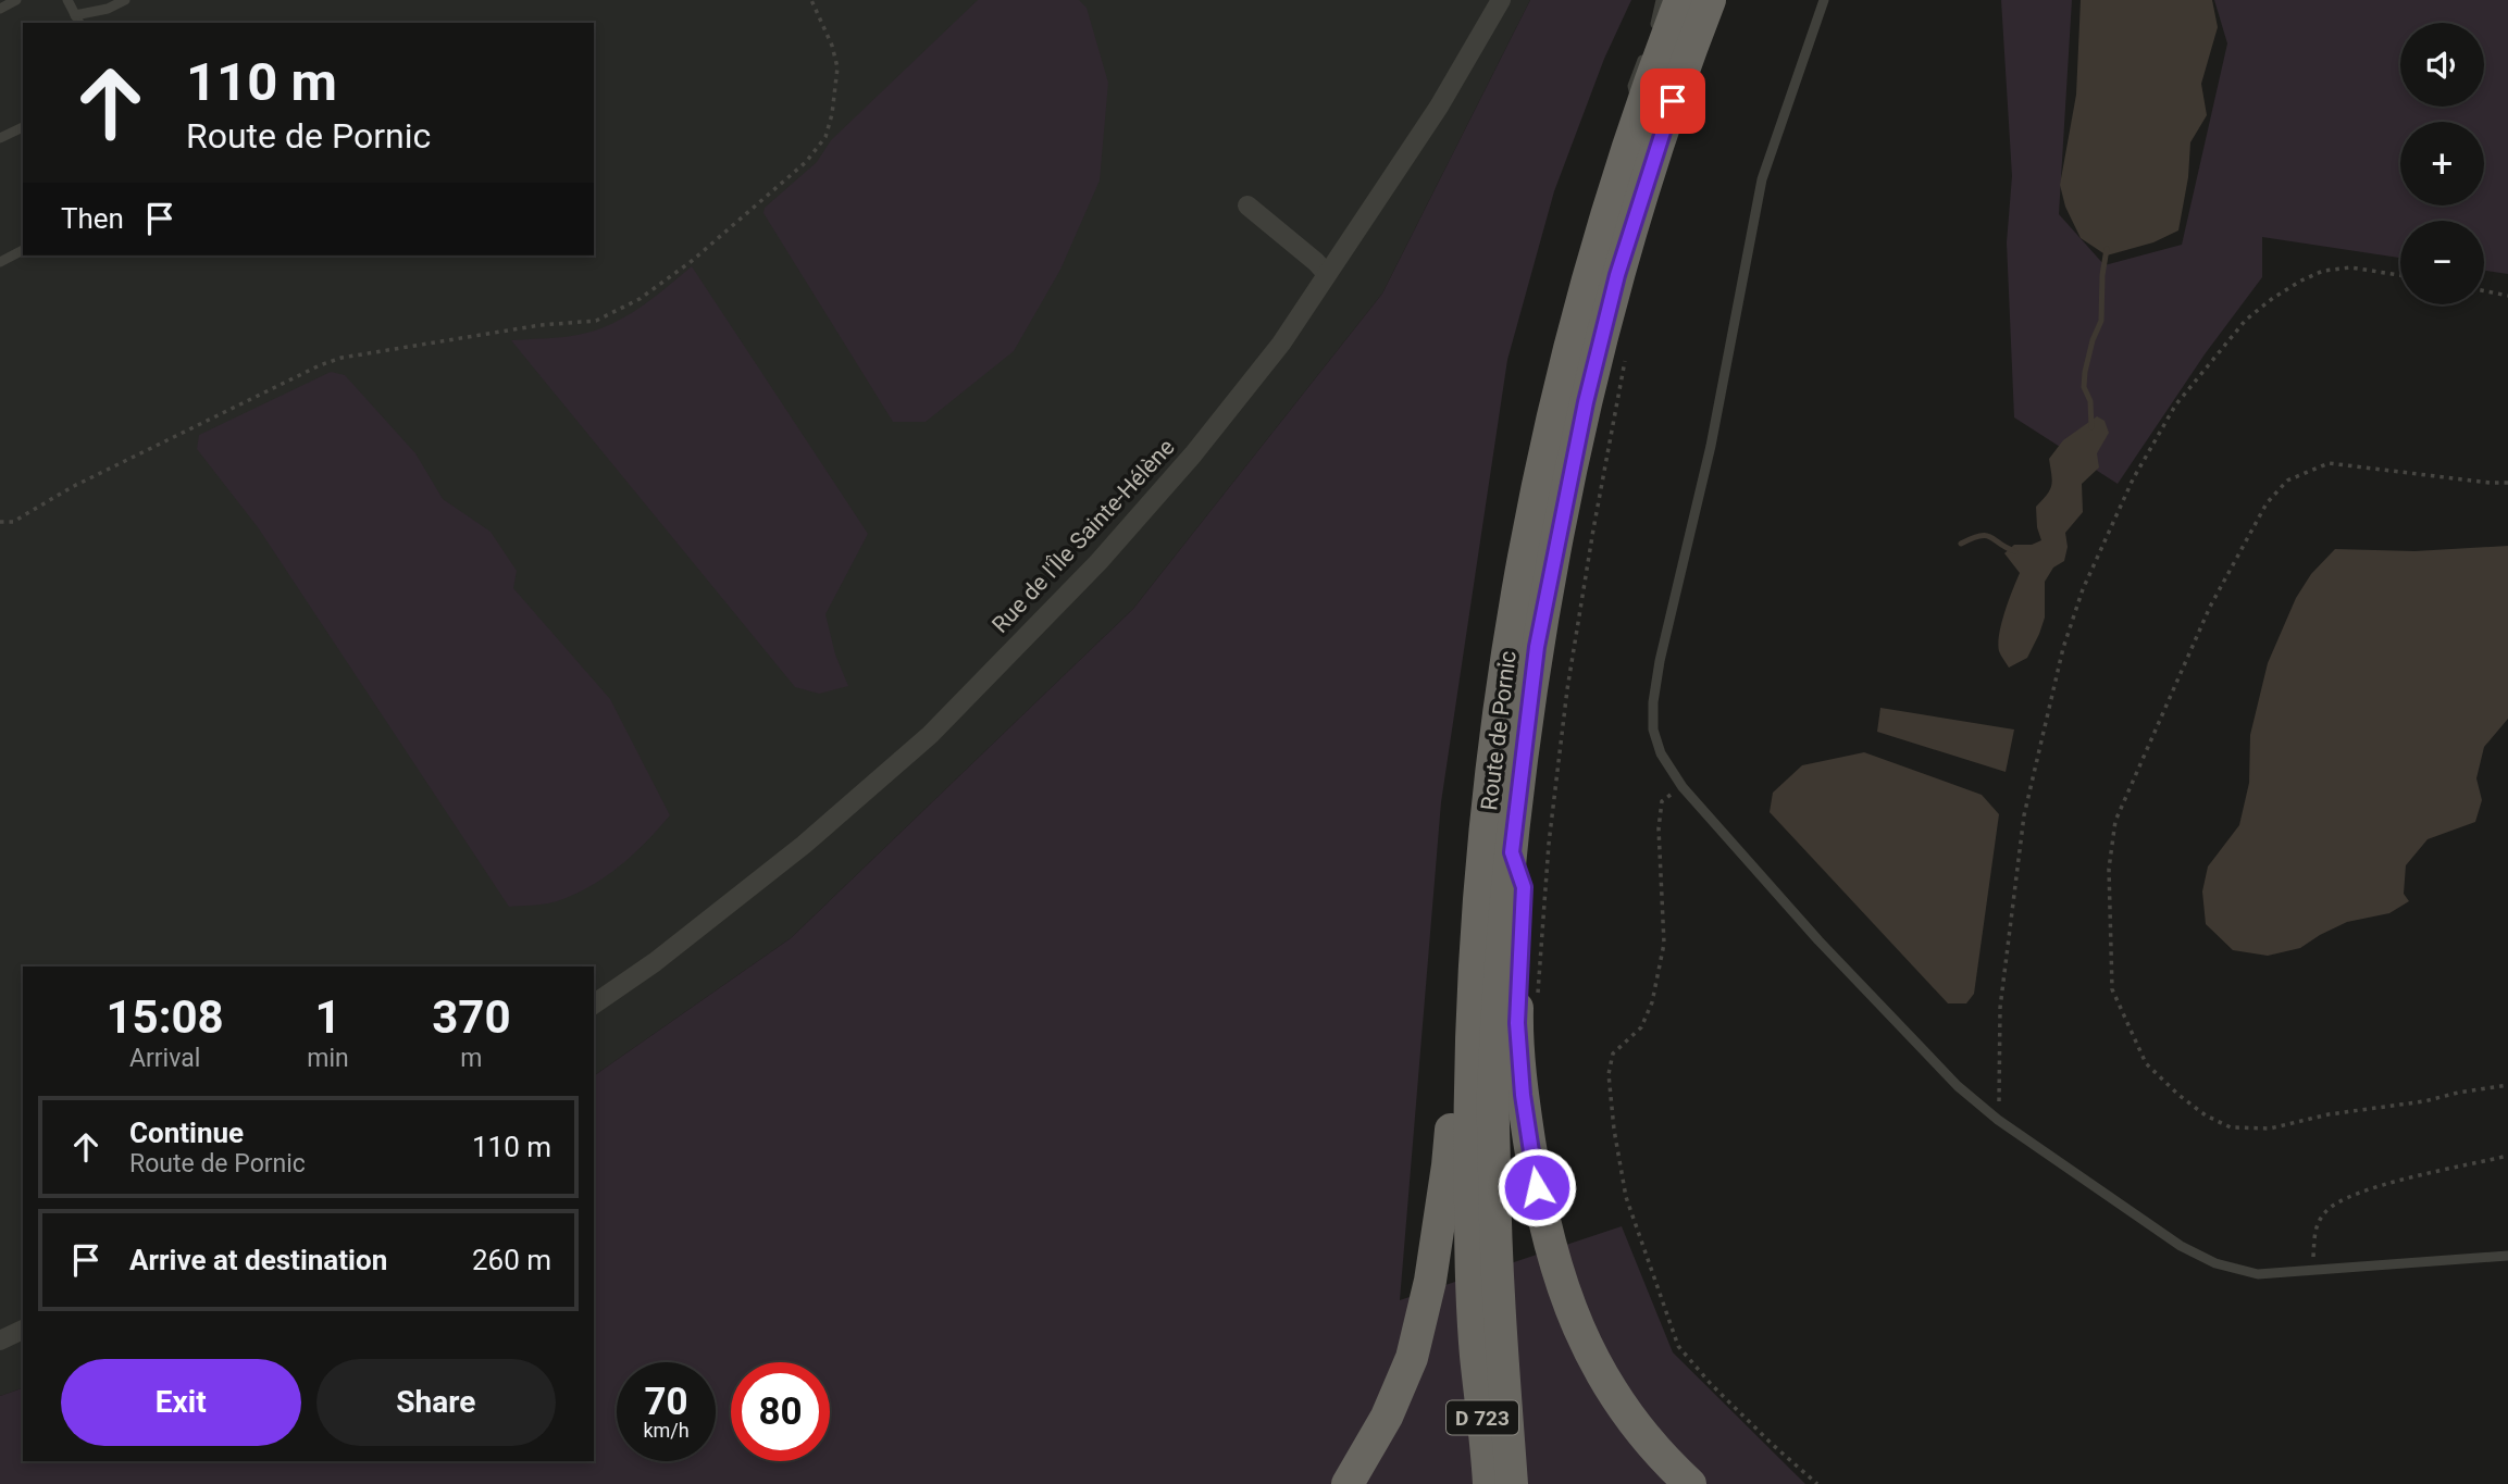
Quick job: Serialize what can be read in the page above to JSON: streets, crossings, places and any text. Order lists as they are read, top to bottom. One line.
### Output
{"streets":{"highway":["Route de Pornic","D 723"],"street":["Rue de l'Île Sainte-Hélène"]},"crossings":[["Route de Pornic","D 723"]],"page":{"map_buttons":["+","−"],"turn":["110 m","Route de Pornic"],"then":"Then","eta":["15:08","Arrival","1","min","370","m"],"list":[{"name":"Continue","note":"Route de Pornic","value":"110 m"},{"name":"Arrive at destination","value":"260 m"}],"buttons":["Exit","Share"],"speed":"70 km/h","limit":"80"}}
